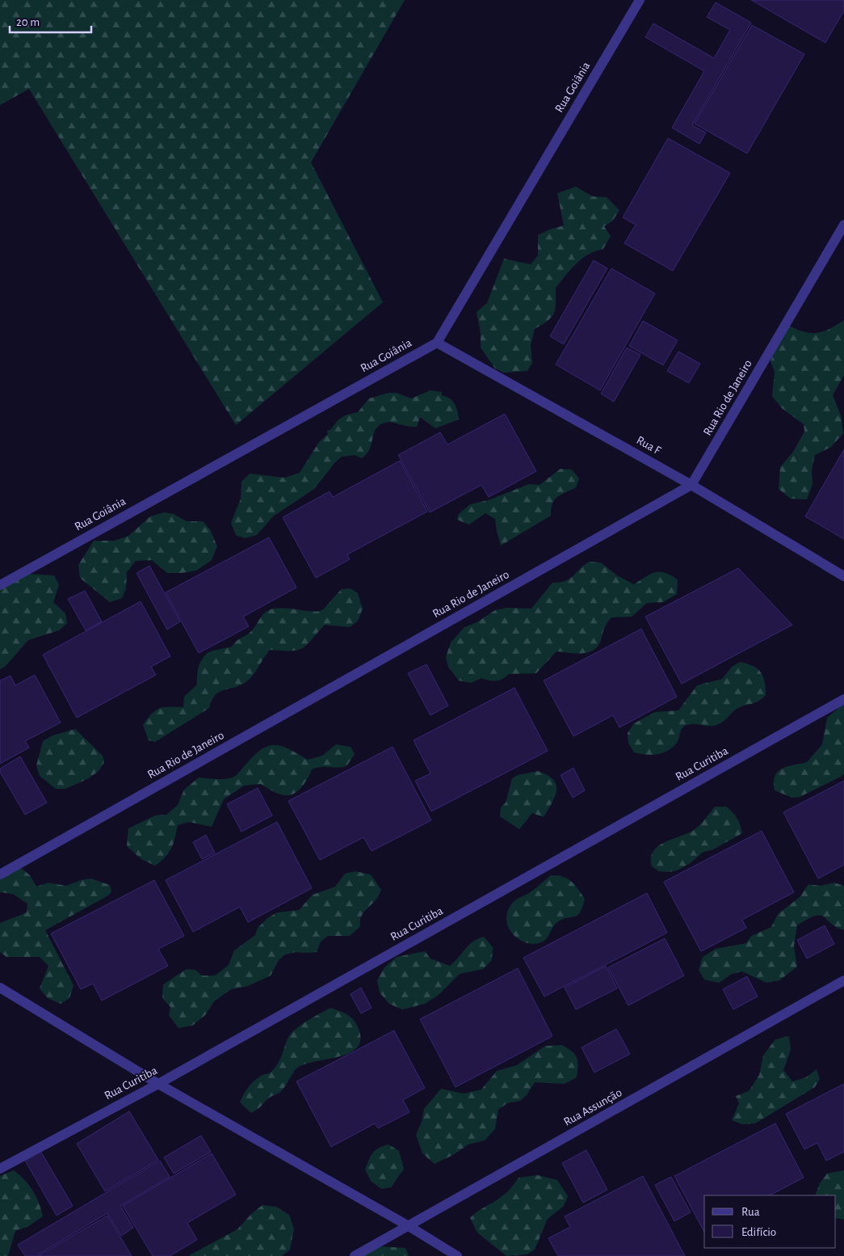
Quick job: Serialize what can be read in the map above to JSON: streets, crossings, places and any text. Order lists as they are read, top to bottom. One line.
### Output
{"streets":{"street":["Rua Goiânia","Rua Rio de Janeiro","Rua F","Rua Curitiba","Rua Assunção"]},"crossings":[["Rua Goiânia","Rua F"],["Rua Rio de Janeiro","Rua F"]],"legend":["Rua","Edifício"],"scale_bar":"20 m"}
